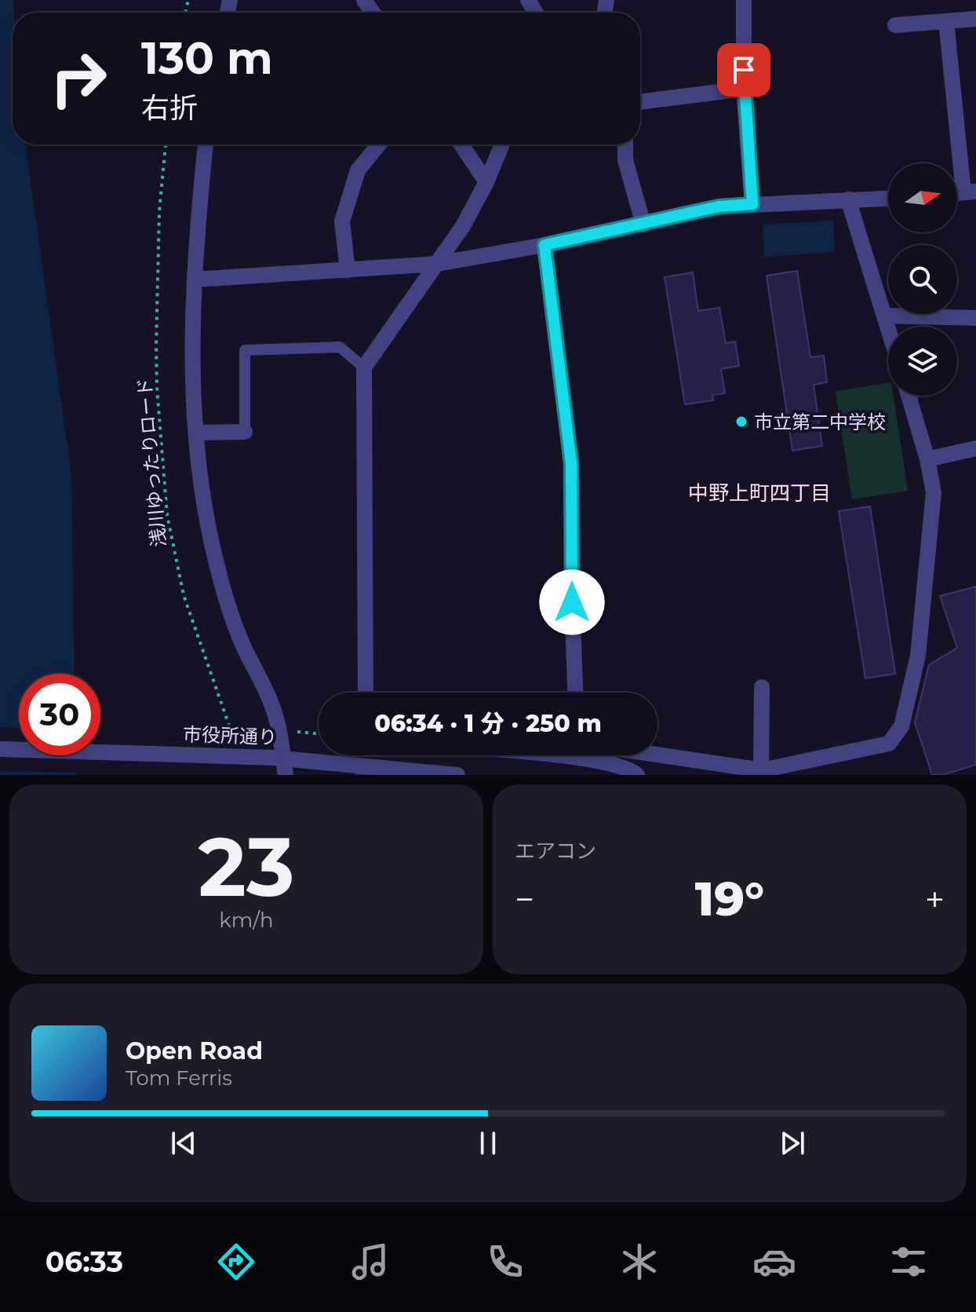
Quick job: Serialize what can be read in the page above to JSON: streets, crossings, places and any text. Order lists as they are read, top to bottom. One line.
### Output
{"streets":{"street":["市役所通り"],"path":["浅川ゆったりロード"]},"districts":["中野上町四丁目"],"places":["市立第二中学校"],"north":"right","page":{"turn":["130 m","右折"],"limit":"30","trip":"06:34 · 1 分 · 250 m","tile":[["23","km/h"],"エアコン"],"heat":["−","19°","+"],"song":["Open Road","Tom Ferris"],"tabs":"06:33"}}
